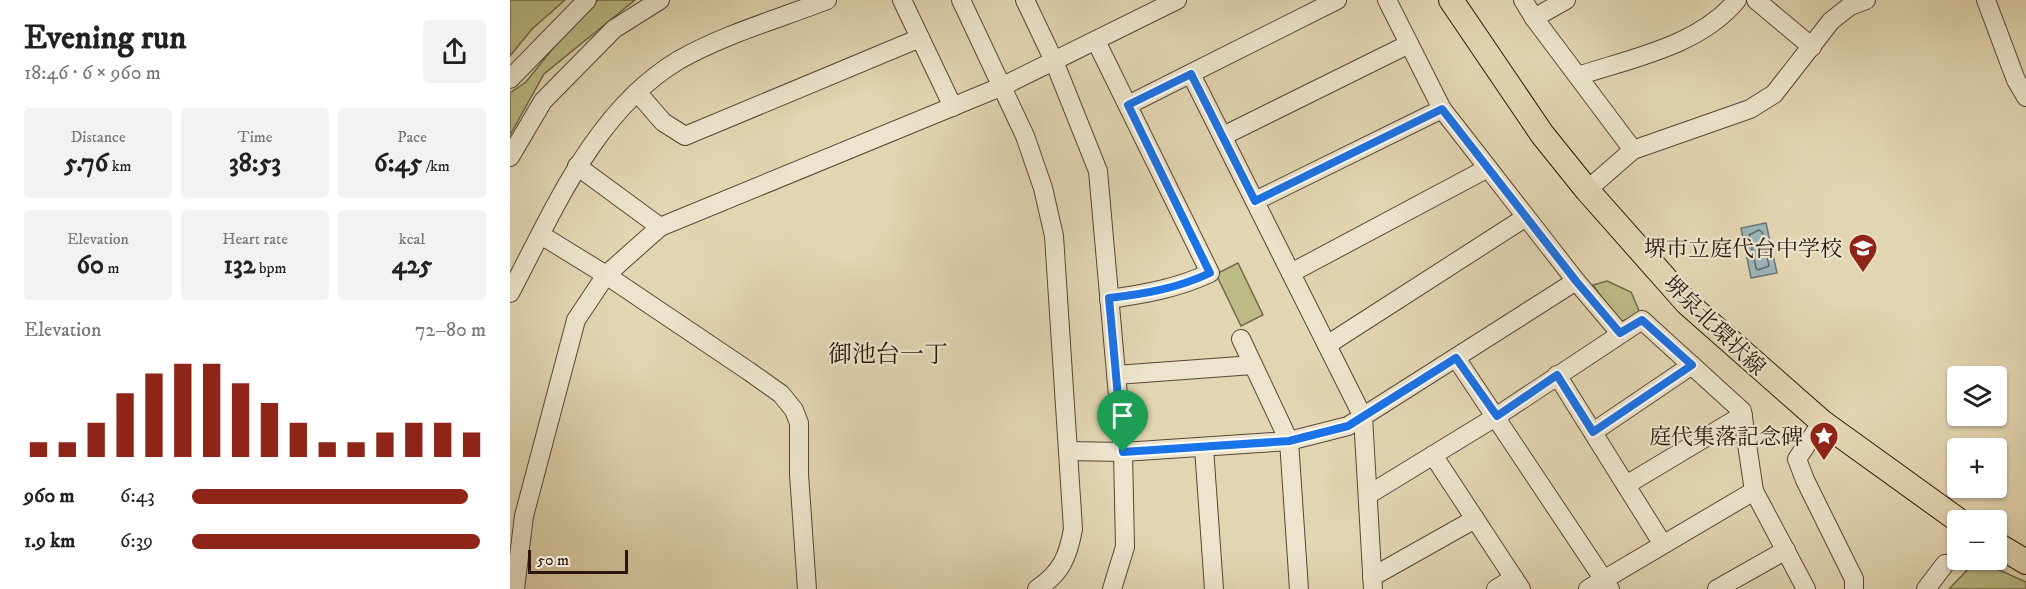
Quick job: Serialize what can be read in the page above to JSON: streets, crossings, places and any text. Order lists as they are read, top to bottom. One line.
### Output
{"streets":{"main road":["堺泉北環状線"]},"districts":["御池台一丁"],"places":{"school or university":["堺市立庭代台中学校"],"place":["庭代集落記念碑"]},"scale_bar":"50 m","page":{"heading":["Evening run","18:46 · 6 × 960 m"],"stats":[["Distance","5.76 km"],["Time","38:53"],["Pace","6:45 /km"],["Elevation","60 m"],["Heart rate","132 bpm"],["kcal","425"]],"chart":["Elevation","72–80 m"],"map_buttons":["+","−"],"list":[{"name":"960 m","note":"6:43"},{"name":"1.9 km","note":"6:39"}],"scale":"50 m"}}
